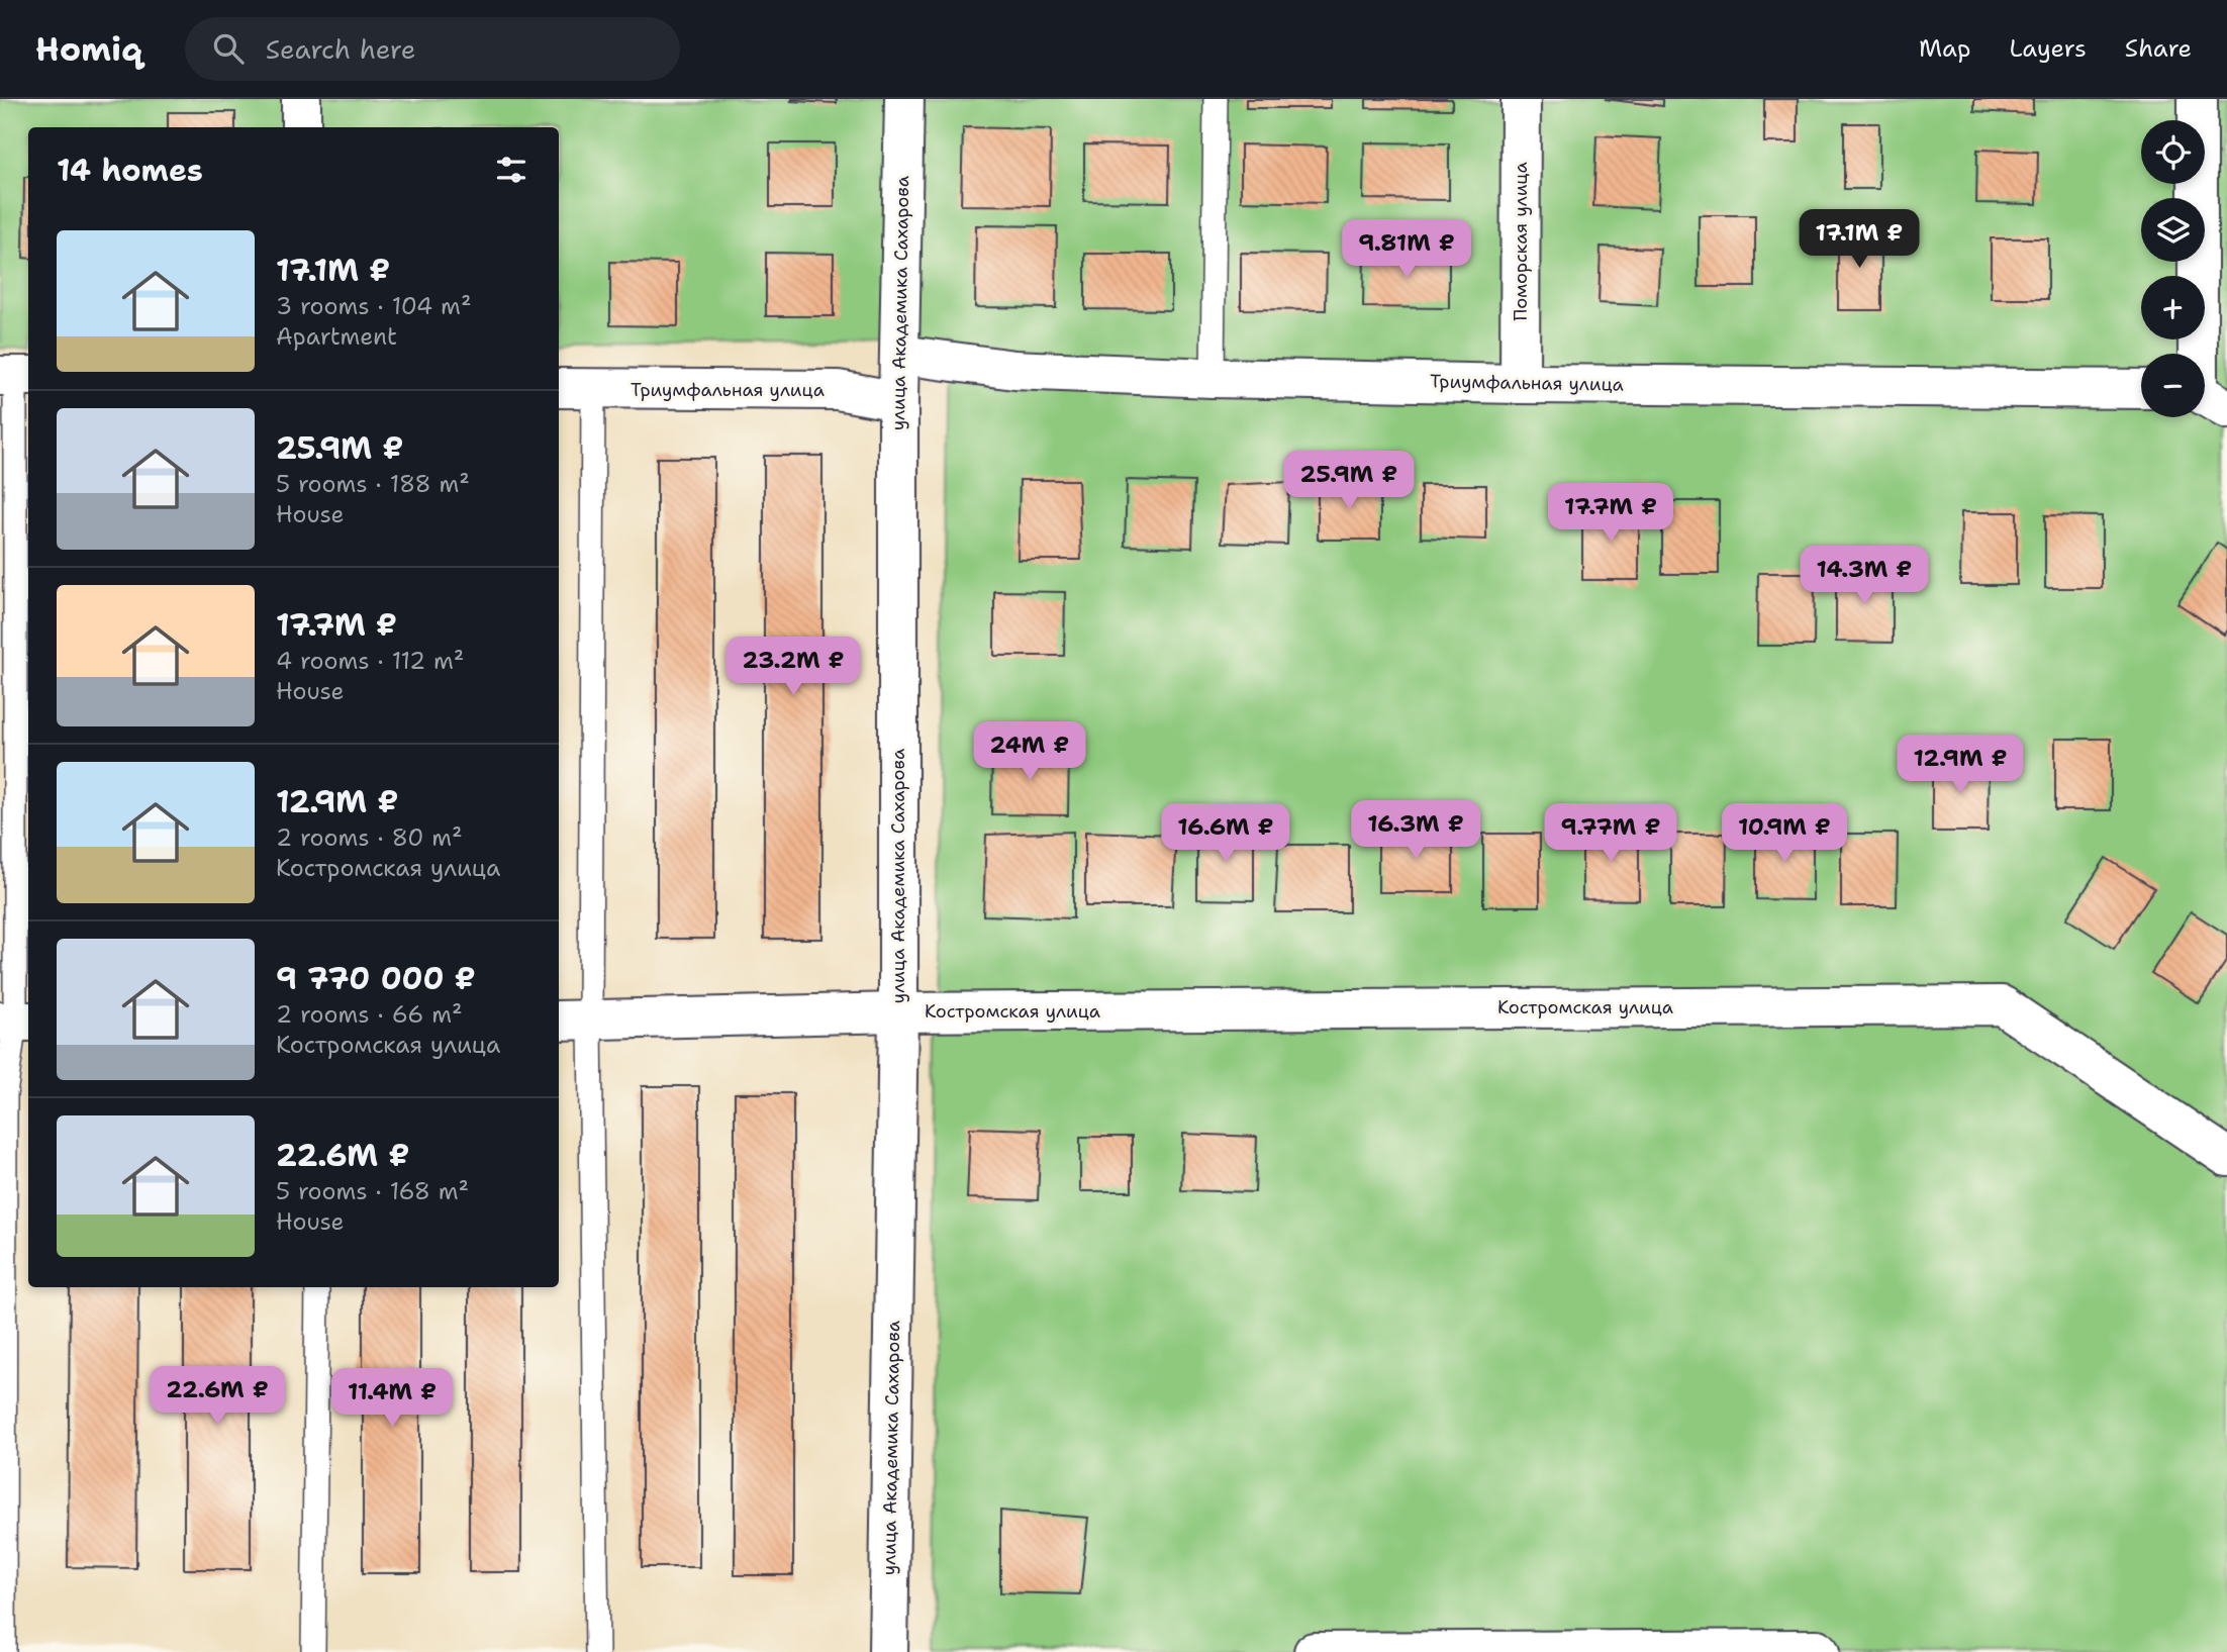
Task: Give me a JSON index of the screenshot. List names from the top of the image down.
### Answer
{
  "streets": {
    "street": [
      "Поморская улица",
      "улица Академика Сахарова",
      "Триумфальная улица",
      "Костромская улица"
    ]
  },
  "crossings": [
    ["Поморская улица", "Триумфальная улица"],
    ["улица Академика Сахарова", "Триумфальная улица"],
    ["улица Академика Сахарова", "Костромская улица"]
  ],
  "page": {
    "header": "Homiq",
    "search": "Search here",
    "nav": ["Map", "Layers", "Share"],
    "map_buttons": ["+", "−"],
    "heading": "14 homes",
    "price": [
      "17.1M ₽",
      "9.81M ₽",
      "25.9M ₽",
      "17.7M ₽",
      "14.3M ₽",
      "23.2M ₽",
      "24M ₽",
      "12.9M ₽",
      "16.3M ₽",
      "16.6M ₽",
      "9.77M ₽",
      "10.9M ₽",
      "22.6M ₽",
      "11.4M ₽"
    ],
    "list": [
      {
        "name": "17.1M ₽",
        "note": "3 rooms · 104 m² · Apartment"
      },
      {
        "name": "25.9M ₽",
        "note": "5 rooms · 188 m² · House"
      },
      {
        "name": "17.7M ₽",
        "note": "4 rooms · 112 m² · House"
      },
      {
        "name": "12.9M ₽",
        "note": "2 rooms · 80 m² · Костромская улица"
      },
      {
        "name": "9 770 000 ₽",
        "note": "2 rooms · 66 m² · Костромская улица"
      },
      {
        "name": "22.6M ₽",
        "note": "5 rooms · 168 m² · House"
      }
    ]
  }
}
